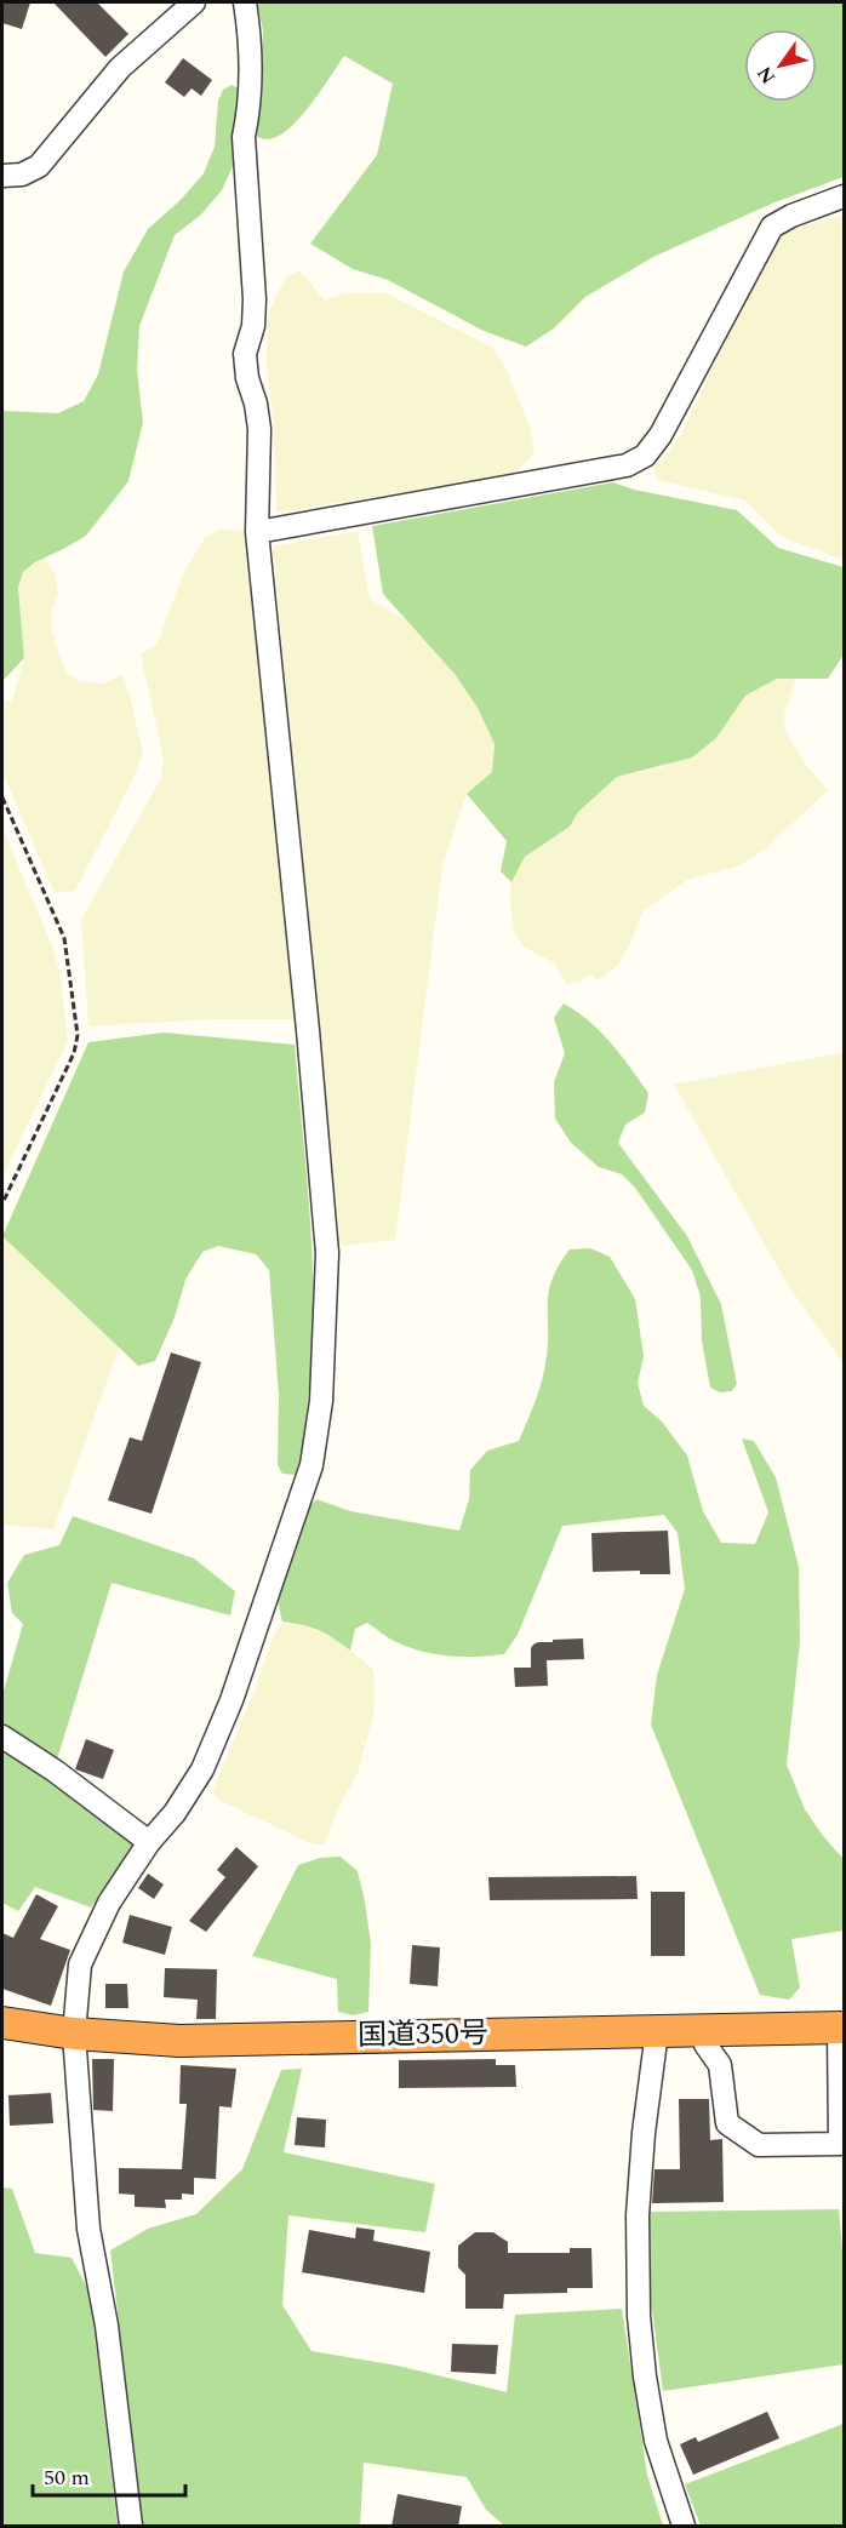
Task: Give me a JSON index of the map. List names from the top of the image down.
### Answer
{
  "streets": {
    "highway": ["国道350号"]
  },
  "scale_bar": "50 m",
  "north": "bottom left"
}
